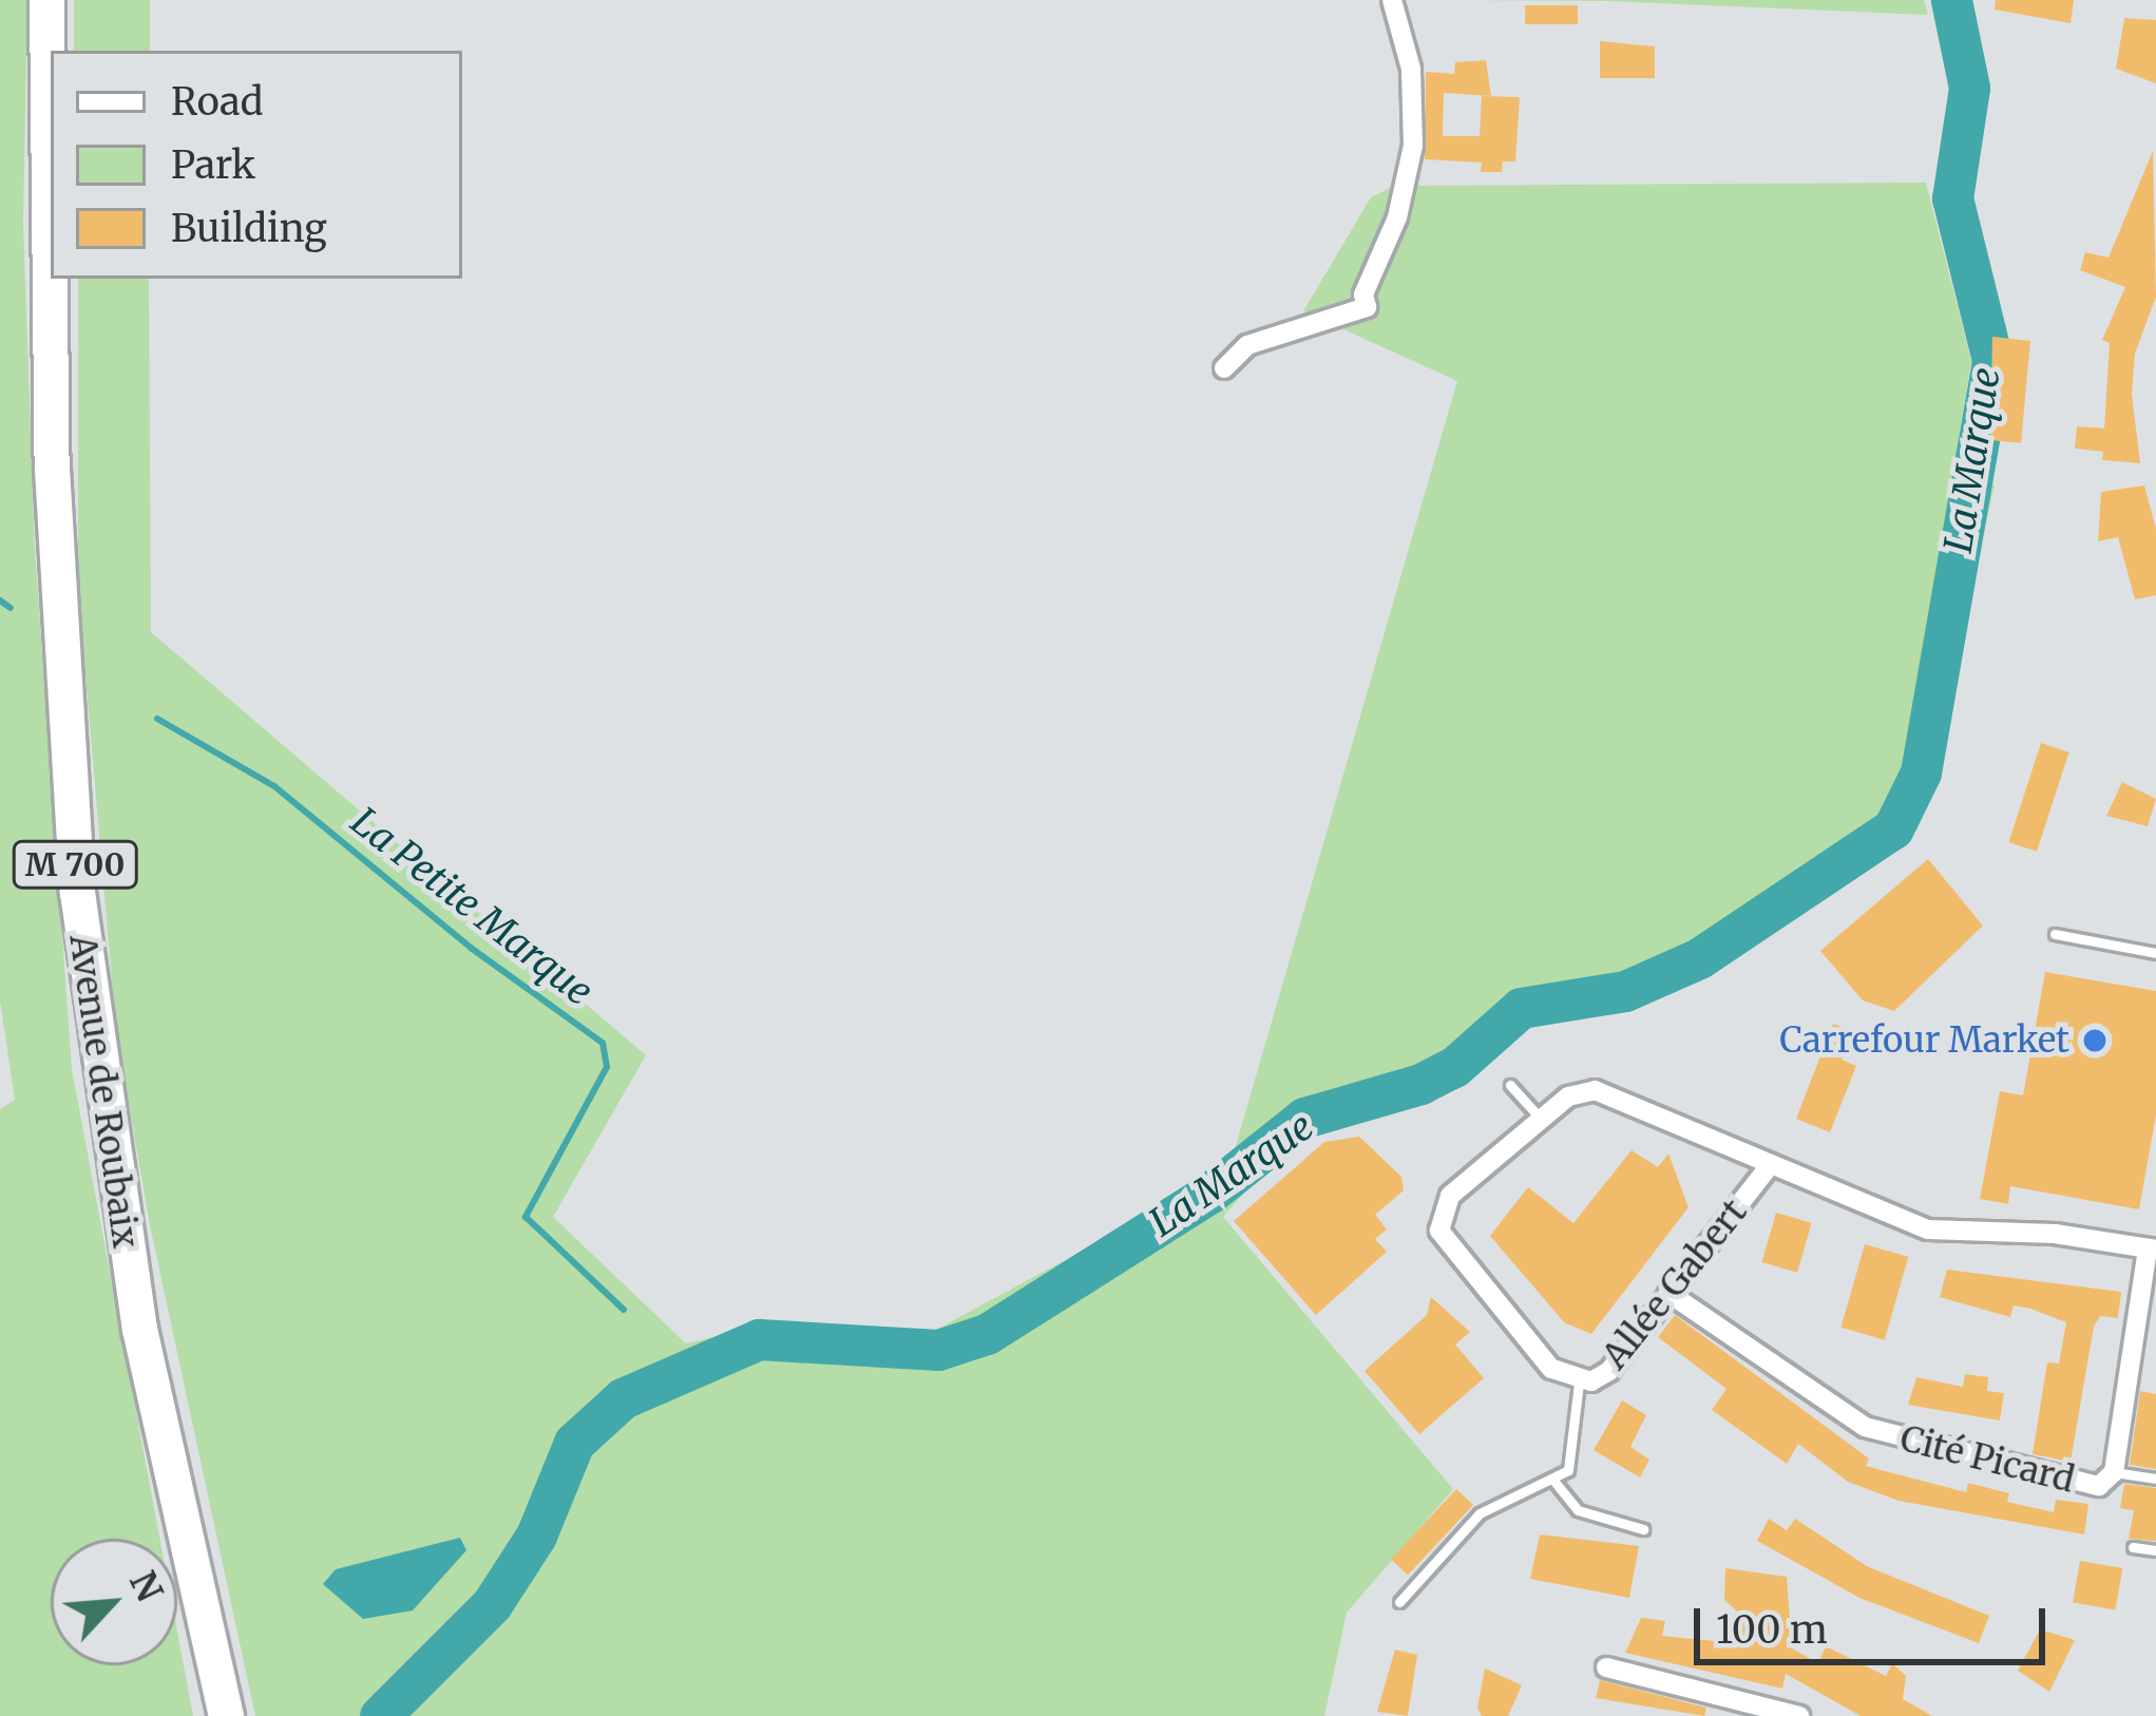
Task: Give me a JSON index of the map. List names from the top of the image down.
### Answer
{
  "streets": {
    "highway": ["M 700", "Avenue de Roubaix"],
    "street": ["Allée Gabert", "Cité Picard"]
  },
  "crossings": [
    ["Allée Gabert", "Cité Picard"]
  ],
  "water": ["La Marque", "La Petite Marque"],
  "places": ["Carrefour Market"],
  "legend": ["Road", "Park", "Building"],
  "scale_bar": "100 m",
  "north": "top right"
}
